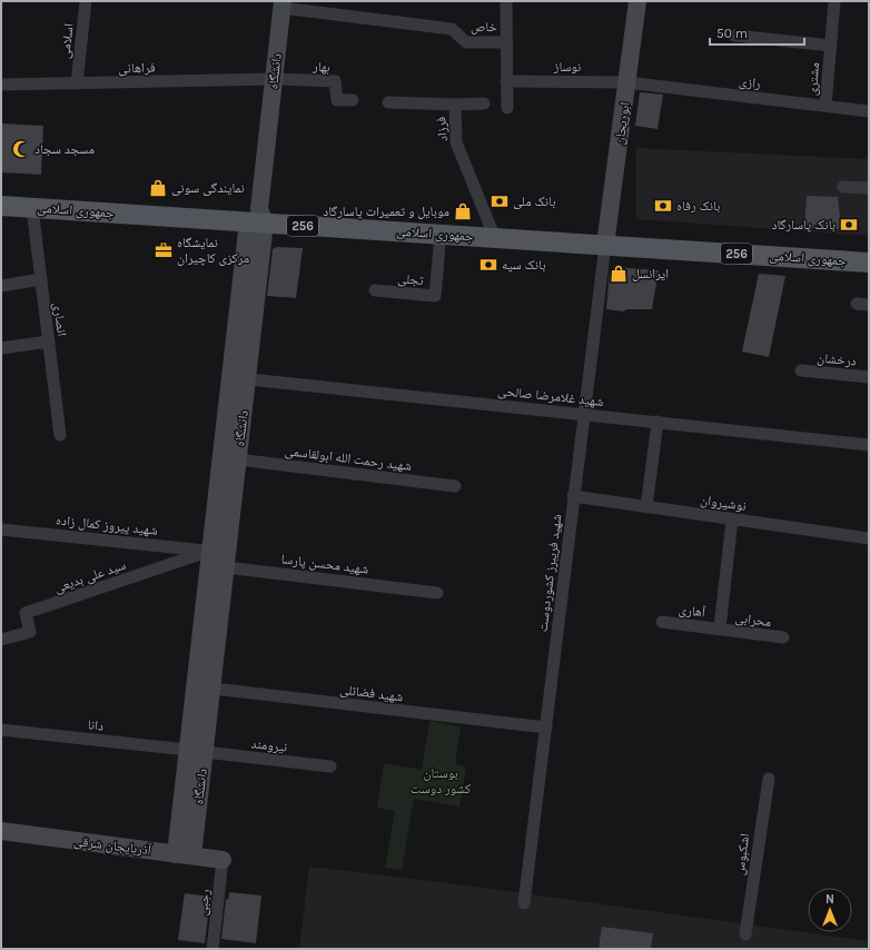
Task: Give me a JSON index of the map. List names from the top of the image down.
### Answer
{
  "streets": {
    "main road": [
      "دانشگاه",
      "ابوریحان",
      "جمهوری اسلامی",
      "256",
      "آذربایجان شرقی"
    ],
    "street": [
      "خاص",
      "اسلامی",
      "بهار",
      "نوساز",
      "فراهانی",
      "مشتری",
      "رازی",
      "فرزاد",
      "تجلی",
      "انصاری",
      "درخشان",
      "شهید غلامرضا صالحی",
      "شهید رحمت الله ابولقاسمی",
      "نوشیروان",
      "شهید پیروز کمال زاده",
      "شهید محسن پارسا",
      "شهید فریبرز کشوردوست",
      "سید علی بدیعی",
      "آهاری",
      "محرابی",
      "شهید فضائلی",
      "دانا",
      "نیرومند",
      "اشکبوس",
      "رجبی"
    ]
  },
  "crossings": [
    ["خاص", "دانشگاه"],
    ["اسلامی", "فراهانی"],
    ["بهار", "فراهانی"],
    ["بهار", "دانشگاه"],
    ["نوساز", "رازی"],
    ["نوساز", "ابوریحان"],
    ["فراهانی", "دانشگاه"],
    ["دانشگاه", "جمهوری اسلامی"],
    ["دانشگاه", "شهید غلامرضا صالحی"],
    ["دانشگاه", "شهید رحمت الله ابولقاسمی"],
    ["دانشگاه", "شهید پیروز کمال زاده"],
    ["دانشگاه", "شهید محسن پارسا"],
    ["دانشگاه", "سید علی بدیعی"],
    ["دانشگاه", "شهید فضائلی"],
    ["دانشگاه", "دانا"],
    ["دانشگاه", "نیرومند"],
    ["دانشگاه", "آذربایجان شرقی"],
    ["مشتری", "رازی"],
    ["رازی", "ابوریحان"],
    ["ابوریحان", "جمهوری اسلامی"],
    ["ابوریحان", "شهید فریبرز کشوردوست"],
    ["فرزاد", "جمهوری اسلامی"],
    ["جمهوری اسلامی", "تجلی"],
    ["جمهوری اسلامی", "انصاری"],
    ["جمهوری اسلامی", "شهید فریبرز کشوردوست"],
    ["شهید غلامرضا صالحی", "شهید فریبرز کشوردوست"],
    ["نوشیروان", "شهید فریبرز کشوردوست"],
    ["شهید پیروز کمال زاده", "شهید محسن پارسا"],
    ["شهید پیروز کمال زاده", "سید علی بدیعی"],
    ["شهید محسن پارسا", "سید علی بدیعی"],
    ["شهید فریبرز کشوردوست", "شهید فضائلی"],
    ["آهاری", "محرابی"],
    ["دانا", "نیرومند"],
    ["آذربایجان شرقی", "رجبی"]
  ],
  "parks": ["بوستان کشور دوست"],
  "places": {
    "mosque": ["مسجد سجاد"],
    "shop": ["نمایندگی سونی", "موبایل و تعمیرات پاسارگاد", "ایرانسل"],
    "bank": [
      "بانک ملی",
      "بانک رفاه",
      "بانک پاسارگاد",
      "بانک سپه"
    ],
    "office": ["نمایشگاه مرکزی کاچیران"]
  },
  "scale_bar": "50 m",
  "north": "top"
}
